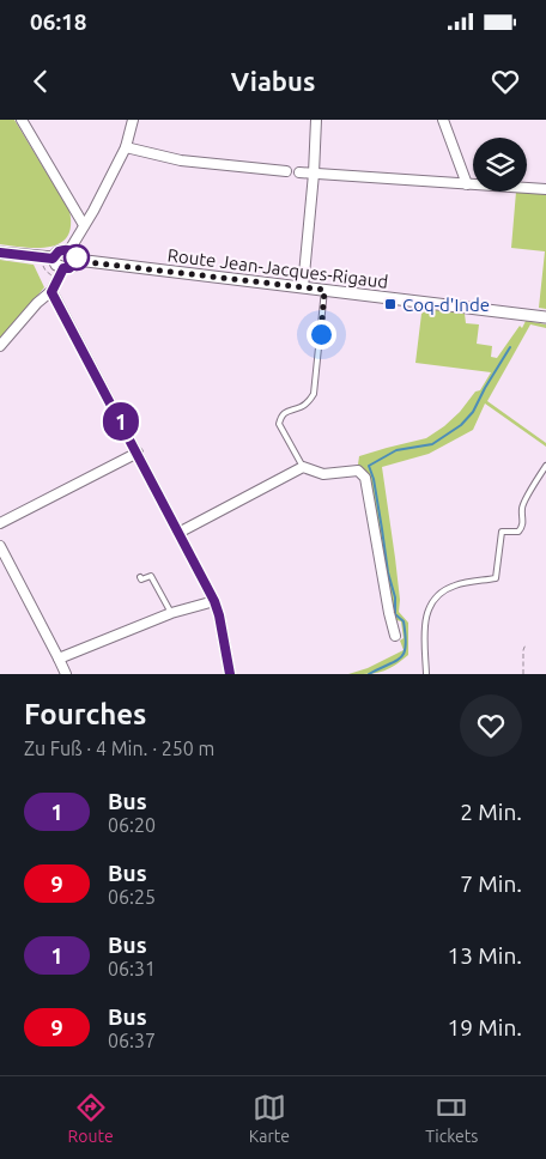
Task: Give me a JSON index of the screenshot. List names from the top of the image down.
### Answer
{
  "streets": {
    "street": ["Route Jean-Jacques-Rigaud"]
  },
  "places": {
    "transit": ["Coq-d'Inde"]
  },
  "lines": ["bus line 1"],
  "page": {
    "status": "06:18",
    "header": "Viabus",
    "on_map": "1",
    "heading": ["Fourches", "Zu Fuß · 4 Min. · 250 m"],
    "list": [
      {
        "mark": "1",
        "name": "Bus",
        "note": "06:20",
        "value": "2 Min."
      },
      {
        "mark": "9",
        "name": "Bus",
        "note": "06:25",
        "value": "7 Min."
      },
      {
        "mark": "1",
        "name": "Bus",
        "note": "06:31",
        "value": "13 Min."
      },
      {
        "mark": "9",
        "name": "Bus",
        "note": "06:37",
        "value": "19 Min."
      }
    ],
    "tabs": ["Route", "Karte", "Tickets"]
  }
}
